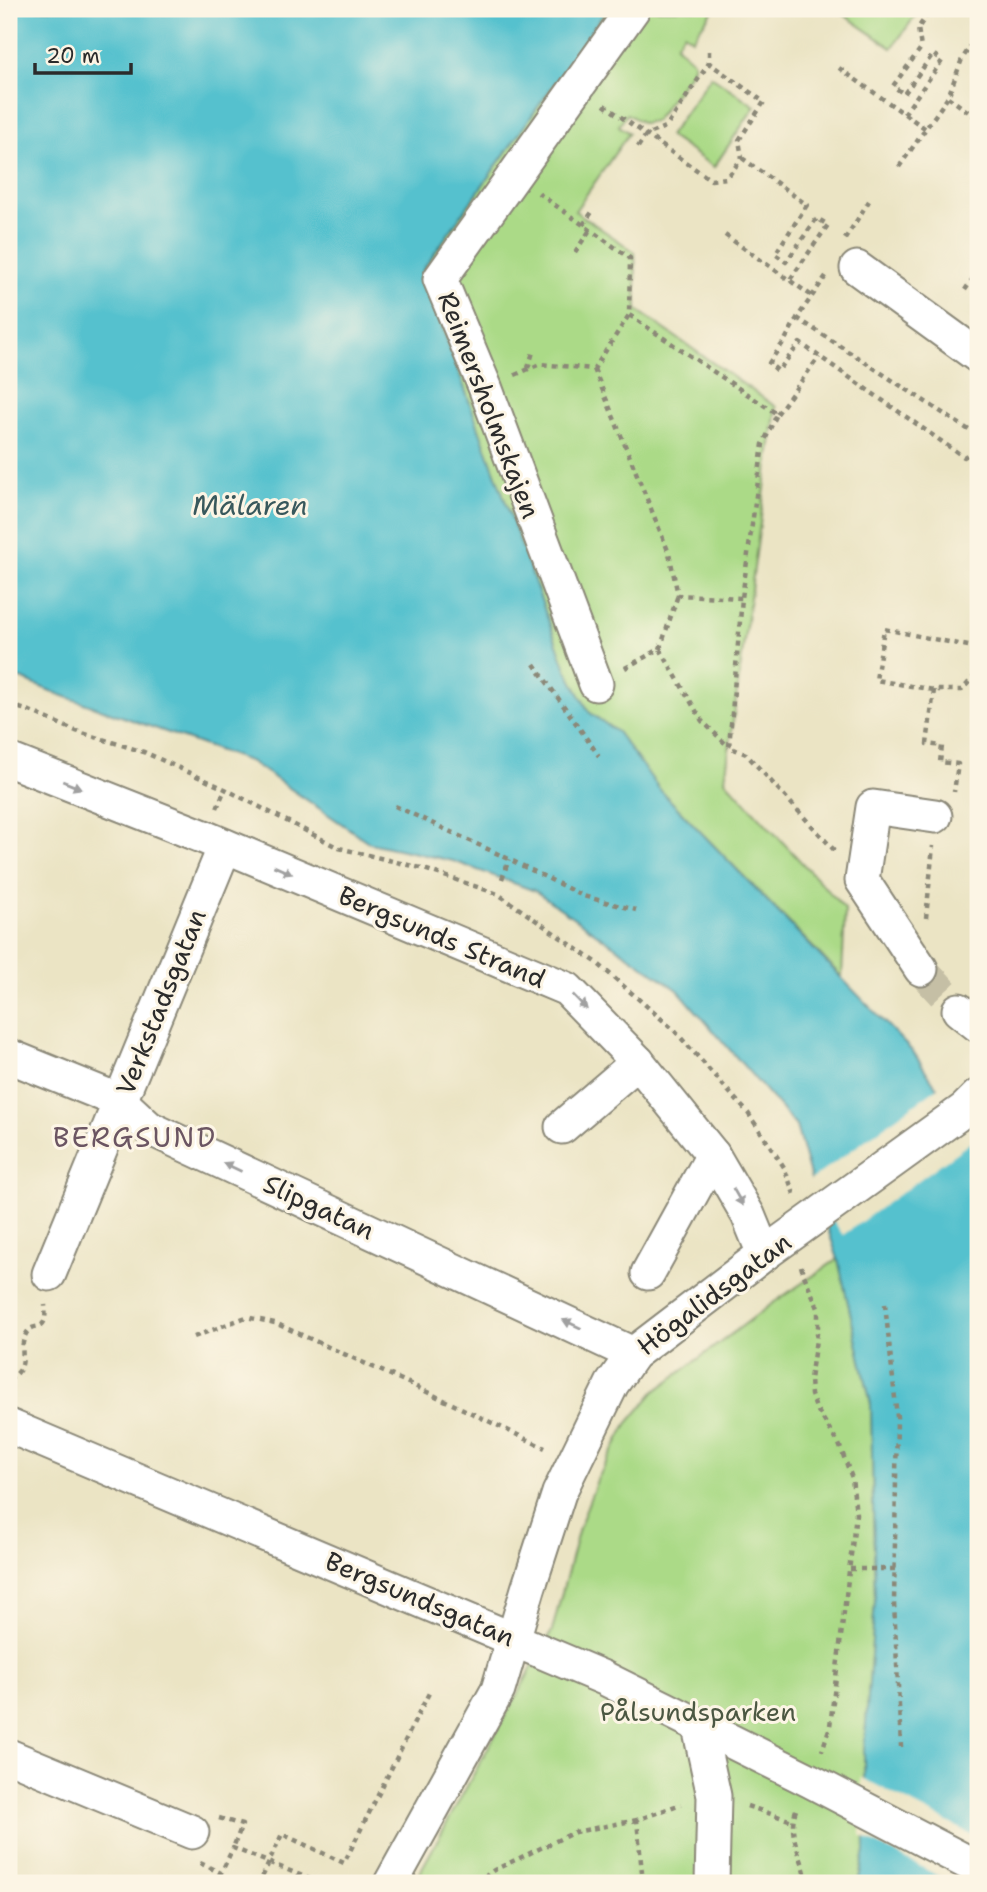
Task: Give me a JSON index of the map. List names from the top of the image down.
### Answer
{
  "streets": {
    "street": [
      "Reimersholmskajen",
      "Bergsunds Strand",
      "Verkstadsgatan",
      "Slipgatan",
      "Högalidsgatan",
      "Bergsundsgatan"
    ]
  },
  "crossings": [
    ["Bergsunds Strand", "Verkstadsgatan"],
    ["Bergsunds Strand", "Högalidsgatan"],
    ["Verkstadsgatan", "Slipgatan"],
    ["Slipgatan", "Högalidsgatan"],
    ["Högalidsgatan", "Bergsundsgatan"]
  ],
  "one_way": ["Bergsunds Strand", "Slipgatan"],
  "districts": ["BERGSUND"],
  "water": ["Mälaren"],
  "parks": ["Pålsundsparken"],
  "scale_bar": "20 m"
}
